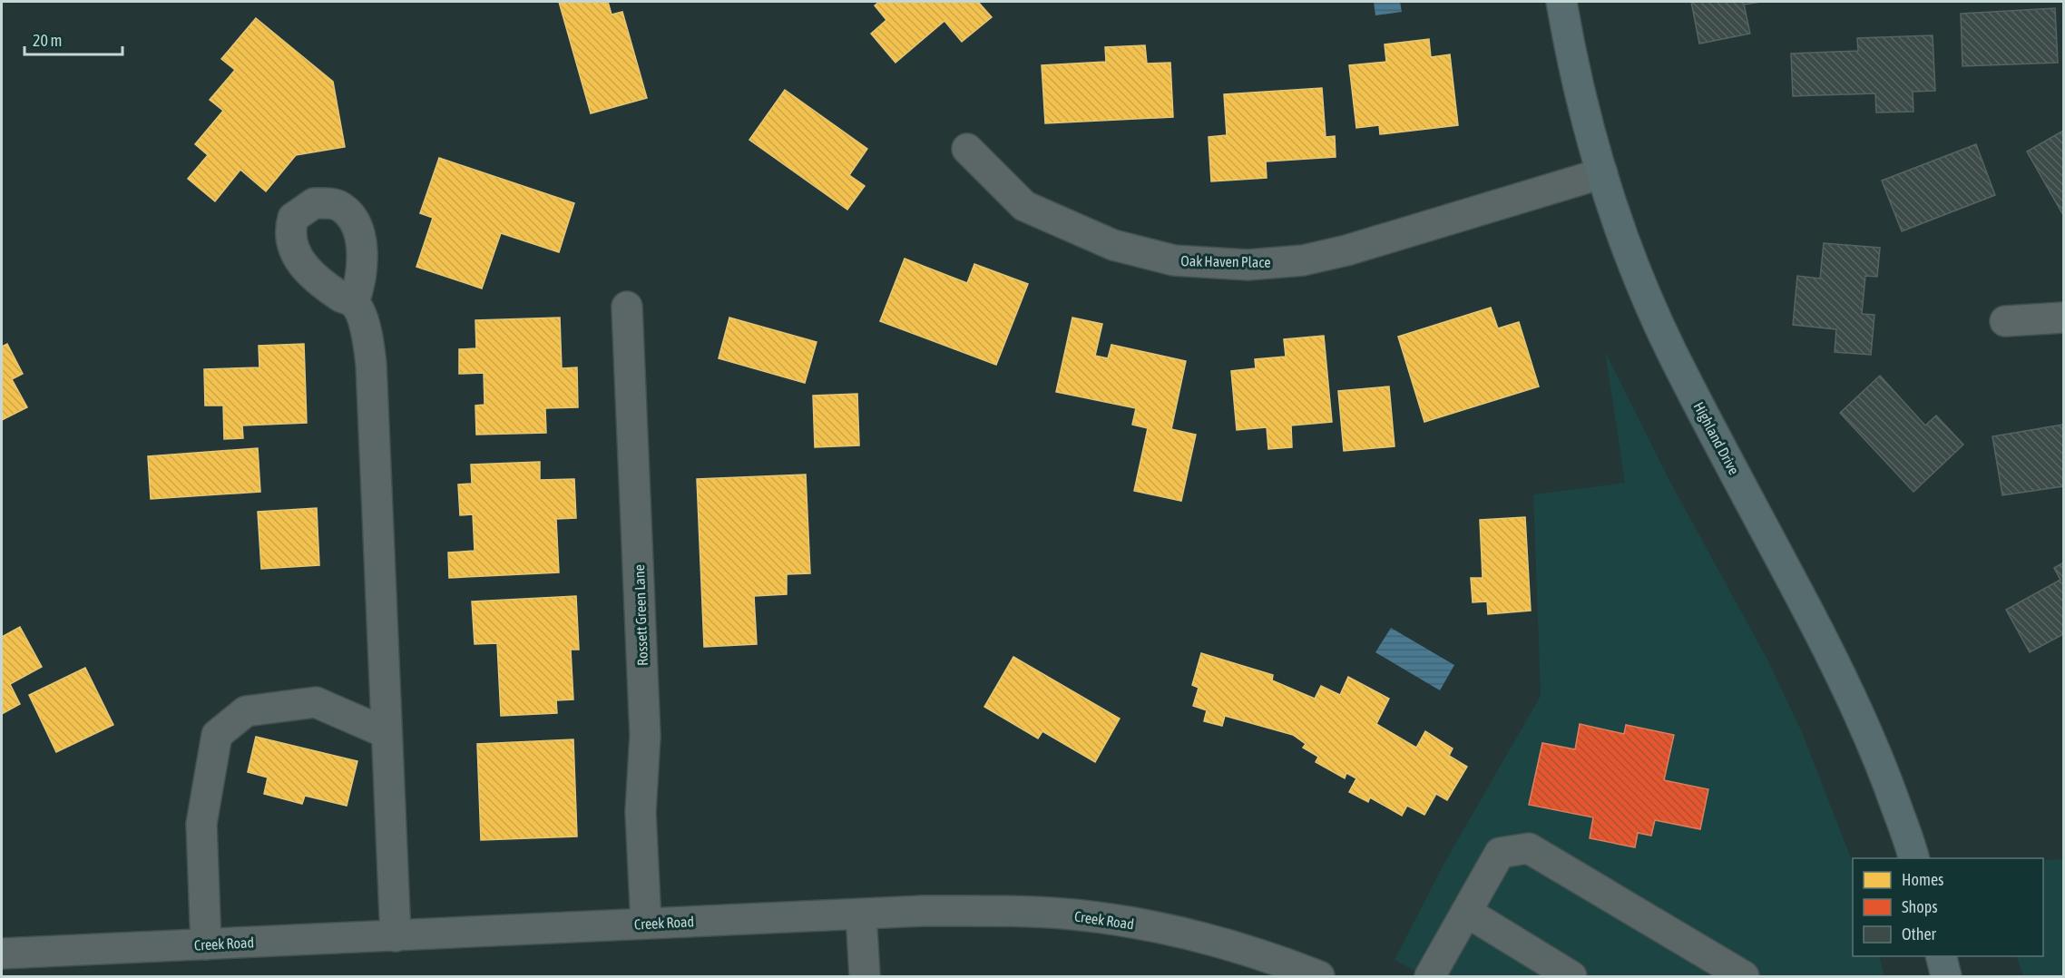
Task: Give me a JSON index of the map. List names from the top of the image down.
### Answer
{
  "streets": {
    "main road": ["Highland Drive"],
    "street": ["Oak Haven Place", "Rossett Green Lane", "Creek Road"]
  },
  "crossings": [
    ["Oak Haven Place", "Highland Drive"],
    ["Rossett Green Lane", "Creek Road"]
  ],
  "legend": ["Homes", "Shops", "Other"],
  "scale_bar": "20 m"
}
